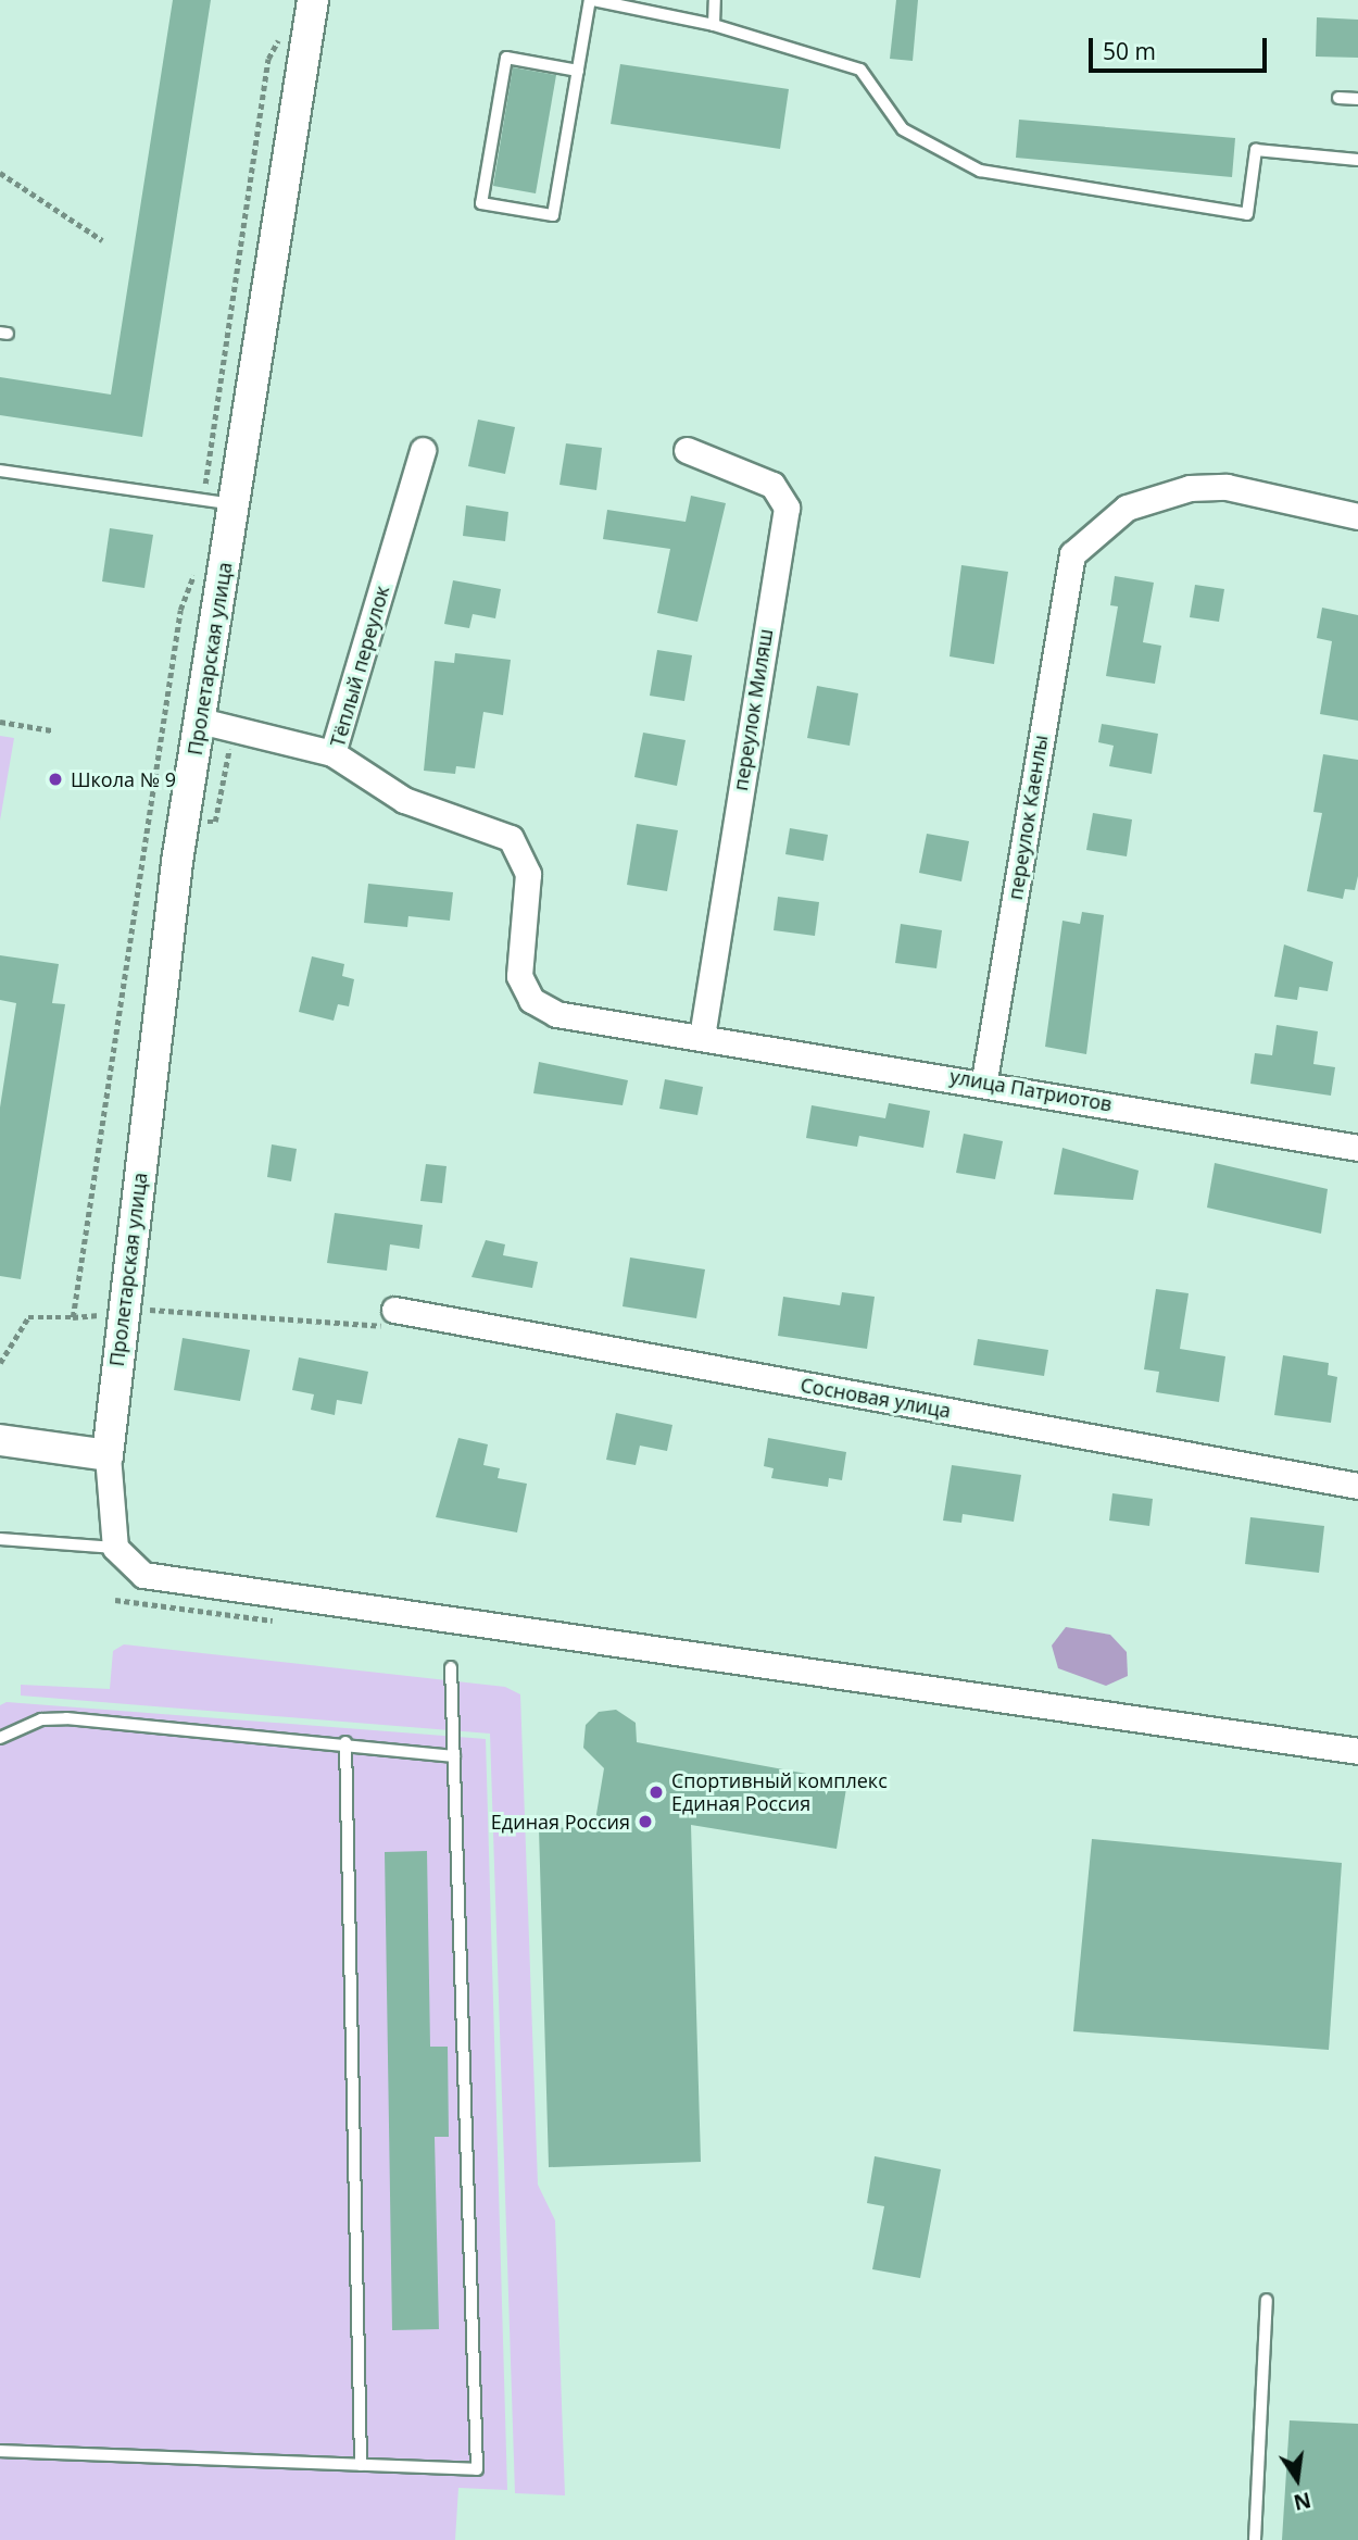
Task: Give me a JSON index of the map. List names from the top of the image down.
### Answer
{
  "streets": {
    "street": [
      "Пролетарская улица",
      "Тёплый переулок",
      "переулок Миляш",
      "переулок Каенлы",
      "улица Патриотов",
      "Сосновая улица"
    ]
  },
  "crossings": [
    ["Тёплый переулок", "переулок Миляш"],
    ["Тёплый переулок", "улица Патриотов"],
    ["переулок Миляш", "улица Патриотов"],
    ["переулок Каенлы", "улица Патриотов"]
  ],
  "places": ["Школа № 9", "Спортивный комплекс Единая Россия", "Единая Россия"],
  "scale_bar": "50 m",
  "north": "bottom"
}
